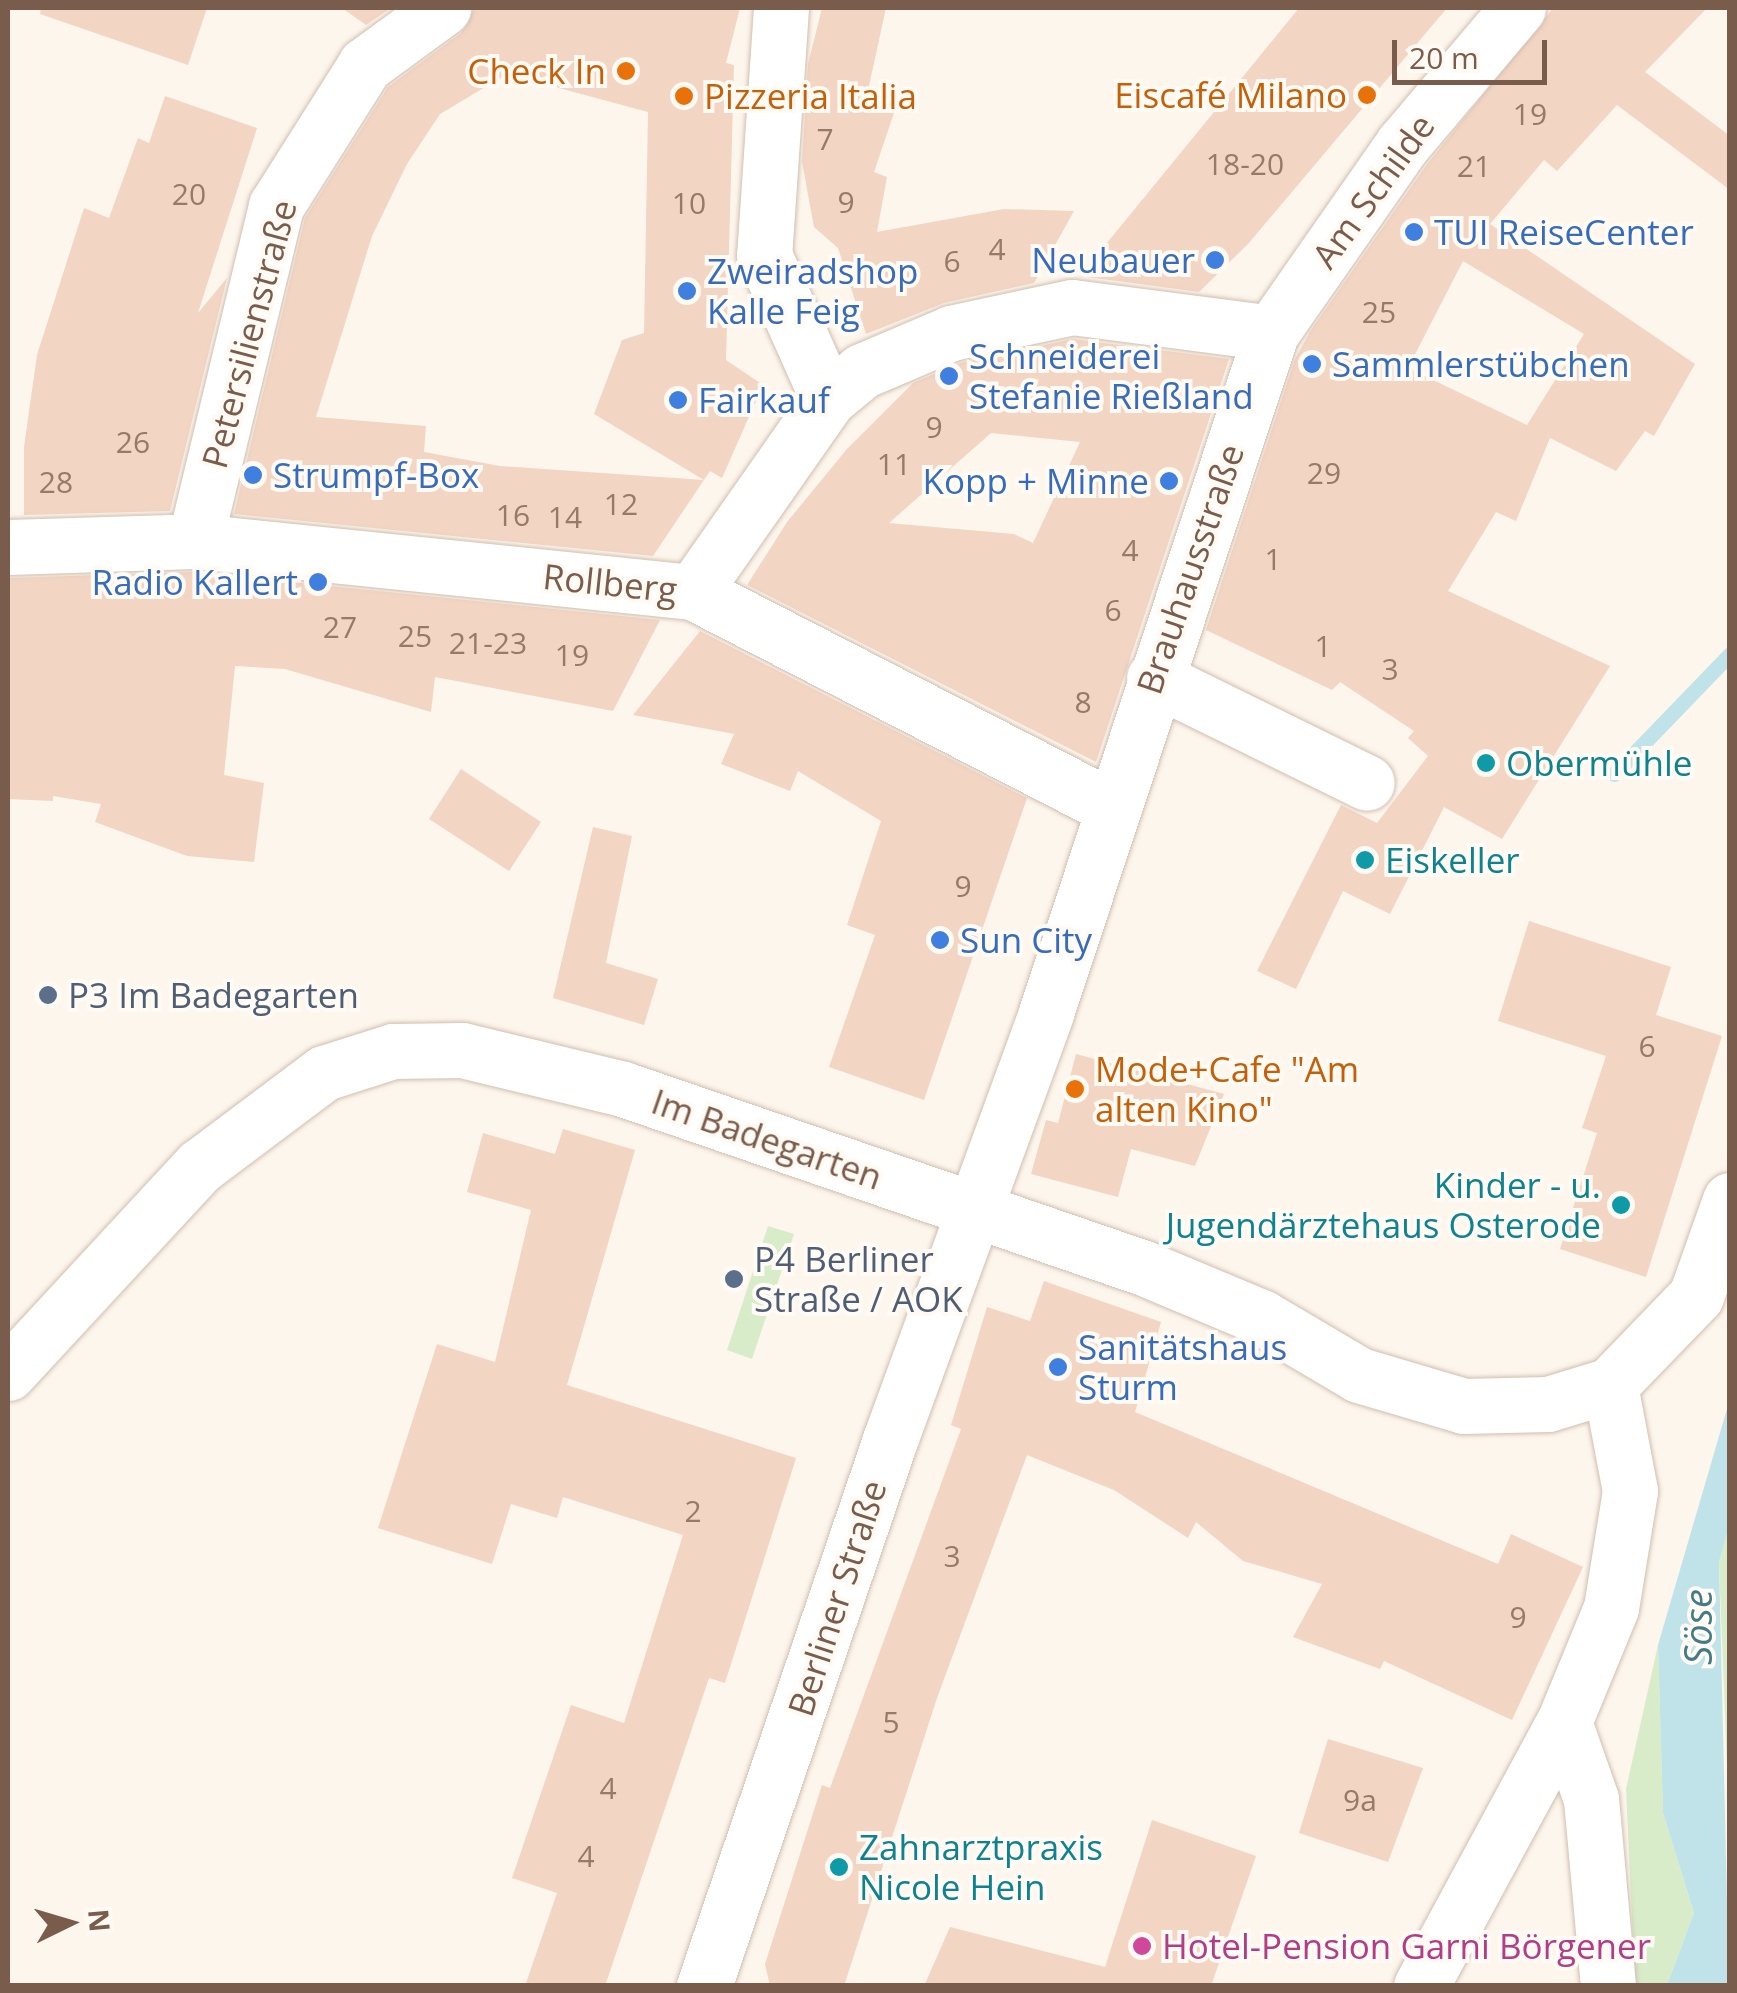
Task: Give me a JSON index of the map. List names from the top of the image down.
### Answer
{
  "streets": {
    "street": [
      "Am Schilde",
      "Petersilienstraße",
      "Brauhausstraße",
      "Rollberg",
      "Im Badegarten",
      "Berliner Straße"
    ]
  },
  "crossings": [
    ["Am Schilde", "Brauhausstraße"],
    ["Am Schilde", "Rollberg"],
    ["Petersilienstraße", "Rollberg"],
    ["Brauhausstraße", "Rollberg"],
    ["Brauhausstraße", "Im Badegarten"],
    ["Brauhausstraße", "Berliner Straße"],
    ["Im Badegarten", "Berliner Straße"]
  ],
  "water": ["Söse"],
  "places": [
    "Check In",
    "Eiscafé Milano",
    "Pizzeria Italia",
    "TUI ReiseCenter",
    "Neubauer",
    "Zweiradshop Kalle Feig",
    "Sammlerstübchen",
    "Schneiderei Stefanie Rießland",
    "Fairkauf",
    "Strumpf-Box",
    "Kopp + Minne",
    "Radio Kallert",
    "Obermühle",
    "Eiskeller",
    "Sun City",
    "P3 Im Badegarten",
    "Mode+Cafe \"Am alten Kino\"",
    "Kinder - u. Jugendärztehaus Osterode",
    "P4 Berliner Straße / AOK",
    "Sanitätshaus Sturm",
    "Zahnarztpraxis Nicole Hein",
    "Hotel-Pension Garni Börgener"
  ],
  "house_numbers": [
    "19",
    "7",
    "18-20",
    "21",
    "20",
    "9",
    "10",
    "4",
    "6",
    "25",
    "9",
    "26",
    "11",
    "29",
    "28",
    "12",
    "16",
    "14",
    "4",
    "1",
    "6",
    "27",
    "25",
    "21-23",
    "1",
    "19",
    "3",
    "8",
    "9",
    "6",
    "2",
    "3",
    "9",
    "5",
    "4",
    "9a",
    "4"
  ],
  "scale_bar": "20 m",
  "north": "right"
}
